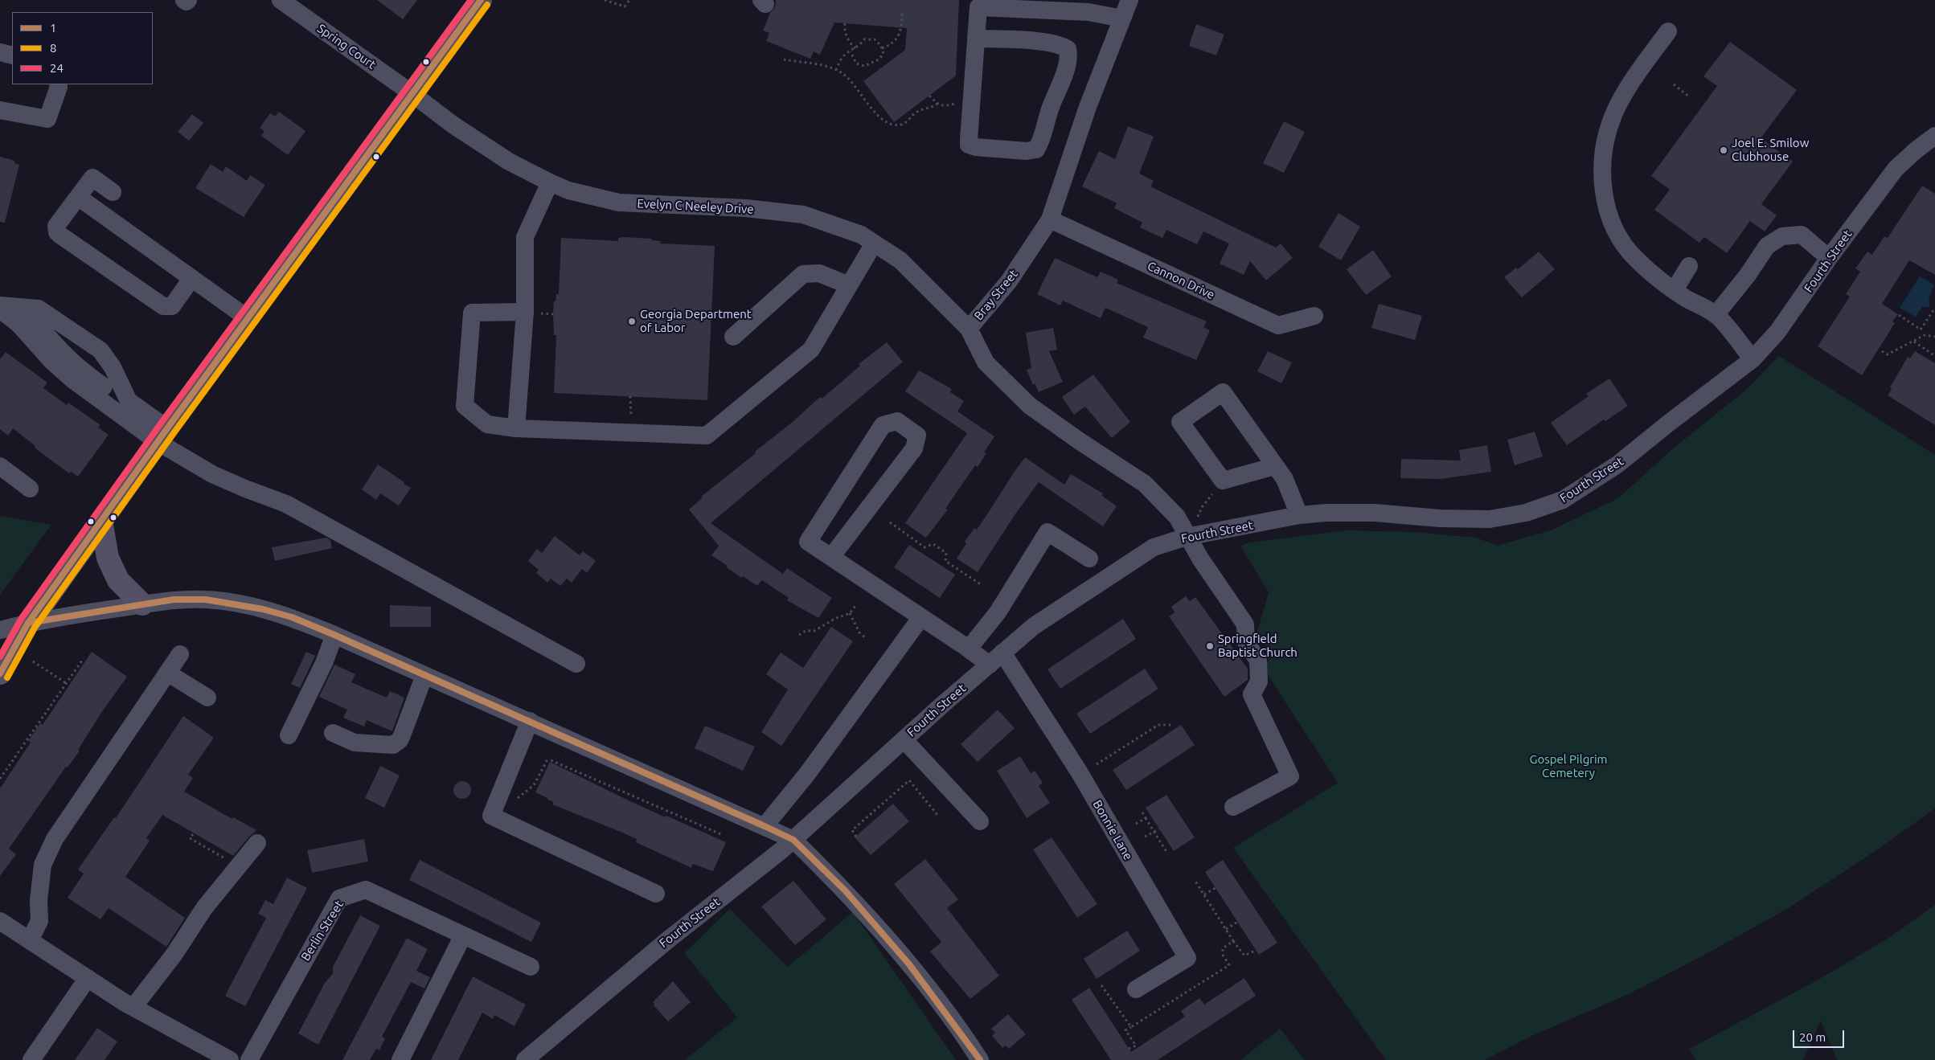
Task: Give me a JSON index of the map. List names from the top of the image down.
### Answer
{
  "streets": {
    "street": [
      "Spring Court",
      "Evelyn C Neeley Drive",
      "Fourth Street",
      "Cannon Drive",
      "Bray Street",
      "Bonnie Lane",
      "Berlin Street"
    ]
  },
  "crossings": [
    ["Spring Court", "Evelyn C Neeley Drive"],
    ["Evelyn C Neeley Drive", "Bray Street"],
    ["Fourth Street", "Bray Street"],
    ["Fourth Street", "Bonnie Lane"],
    ["Cannon Drive", "Bray Street"]
  ],
  "parks": ["Gospel Pilgrim Cemetery"],
  "places": ["Joel E. Smilow Clubhouse", "Georgia Department of Labor", "Springfield Baptist Church"],
  "lines": ["transit line 1", "transit line 24", "transit line 8"],
  "legend": ["1", "8", "24"],
  "scale_bar": "20 m"
}
